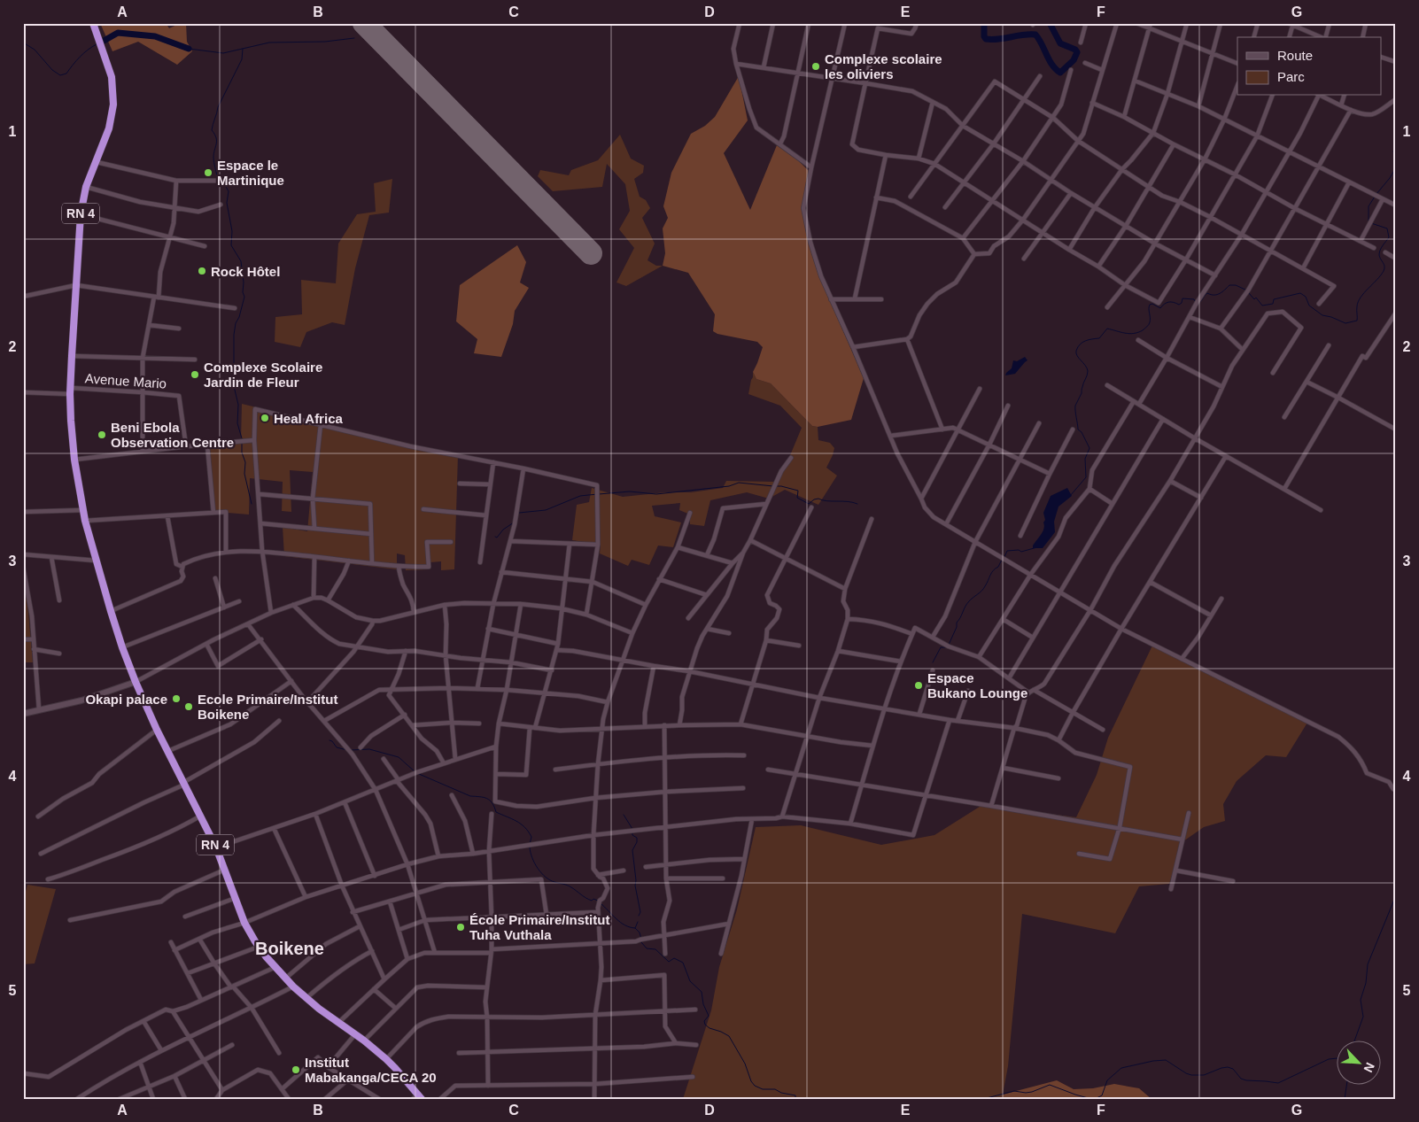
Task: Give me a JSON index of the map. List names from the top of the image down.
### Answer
{
  "streets": {
    "highway": ["RN 4"],
    "street": ["Avenue Mario"]
  },
  "crossings": [
    ["RN 4", "Avenue Mario"]
  ],
  "districts": ["Boikene"],
  "places": [
    "Complexe scolaire les oliviers",
    "Espace le Martinique",
    "Rock Hôtel",
    "Complexe Scolaire Jardin de Fleur",
    "Heal Africa",
    "Beni Ebola Observation Centre",
    "Espace Bukano Lounge",
    "Okapi palace",
    "Ecole Primaire/Institut Boikene",
    "École Primaire/Institut Tuha Vuthala",
    "Institut Mabakanga/CECA 20"
  ],
  "legend": ["Route", "Parc"],
  "north": "bottom right",
  "grid": {
    "columns": [
      "A",
      "B",
      "C",
      "D",
      "E",
      "F",
      "G"
    ],
    "rows": [
      "1",
      "2",
      "3",
      "4",
      "5"
    ]
  }
}
